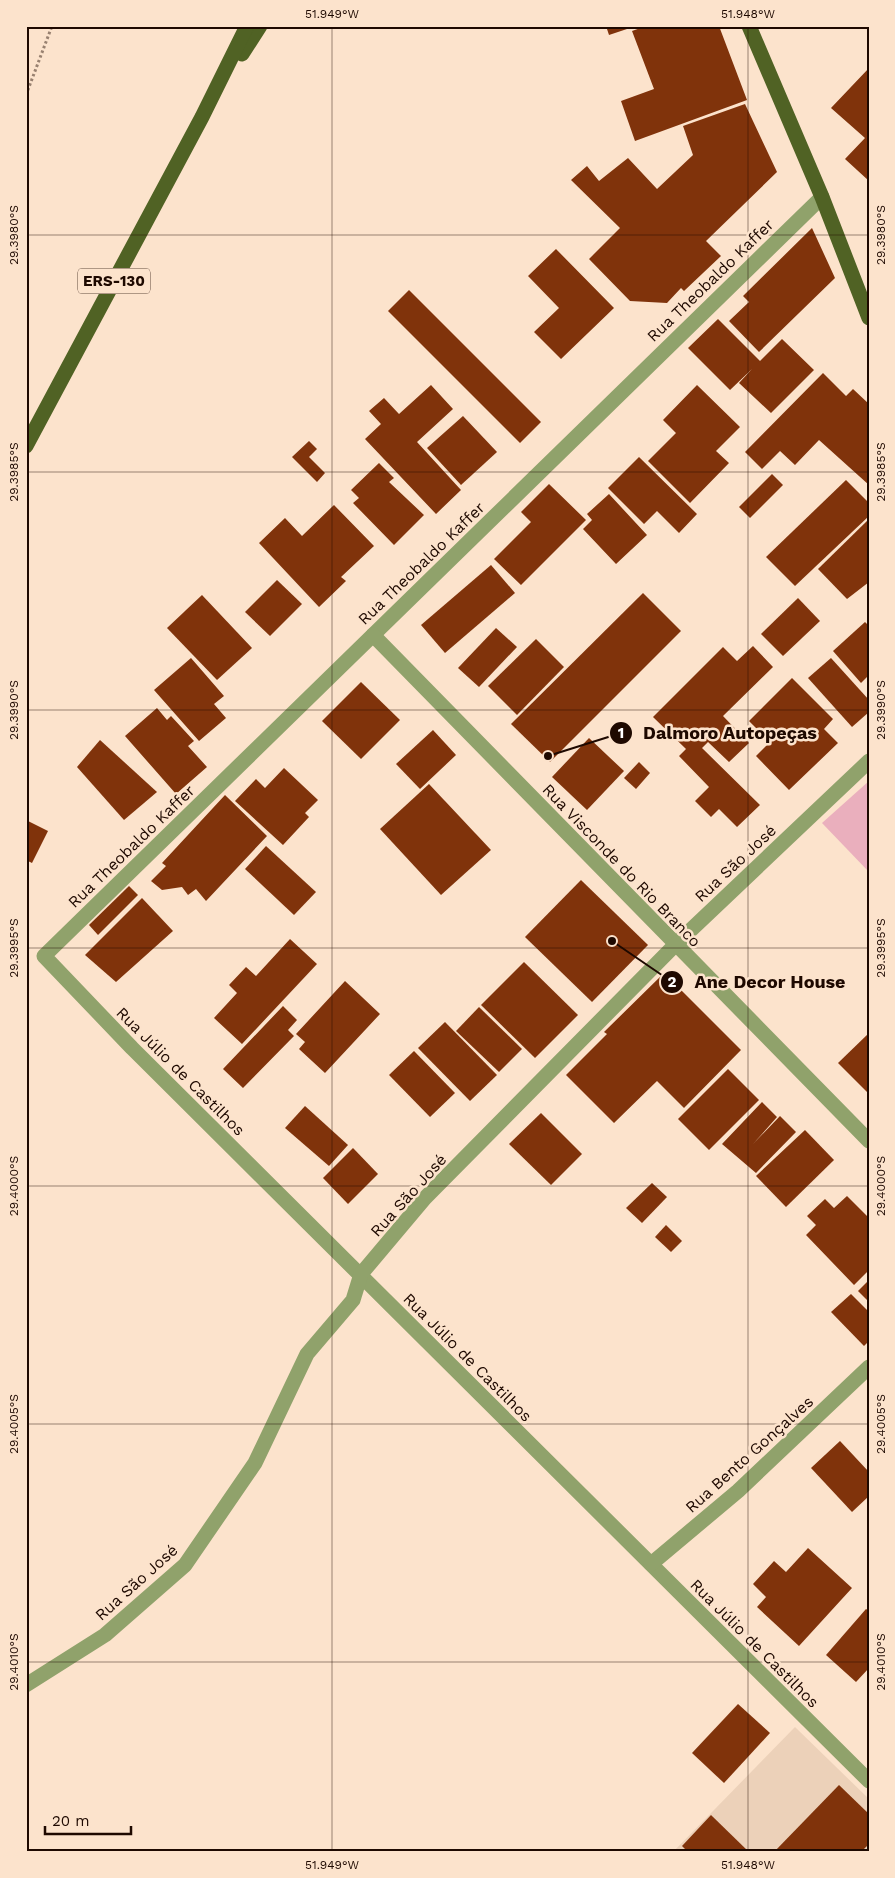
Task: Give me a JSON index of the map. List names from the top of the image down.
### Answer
{
  "streets": {
    "main road": ["ERS-130"],
    "street": [
      "Rua Theobaldo Kaffer",
      "Rua São José",
      "Rua Visconde do Rio Branco",
      "Rua Júlio de Castilhos",
      "Rua Bento Gonçalves"
    ]
  },
  "crossings": [
    ["Rua Theobaldo Kaffer", "Rua Visconde do Rio Branco"],
    ["Rua Theobaldo Kaffer", "Rua Júlio de Castilhos"],
    ["Rua São José", "Rua Visconde do Rio Branco"],
    ["Rua São José", "Rua Júlio de Castilhos"],
    ["Rua Júlio de Castilhos", "Rua Bento Gonçalves"]
  ],
  "places": ["Dalmoro Autopeças", "Ane Decor House"],
  "scale_bar": "20 m",
  "coordinates": [
    "51.949°W",
    "51.948°W",
    "29.3980°S",
    "29.3985°S",
    "29.3990°S",
    "29.3995°S",
    "29.4000°S",
    "29.4005°S",
    "29.4010°S"
  ]
}
